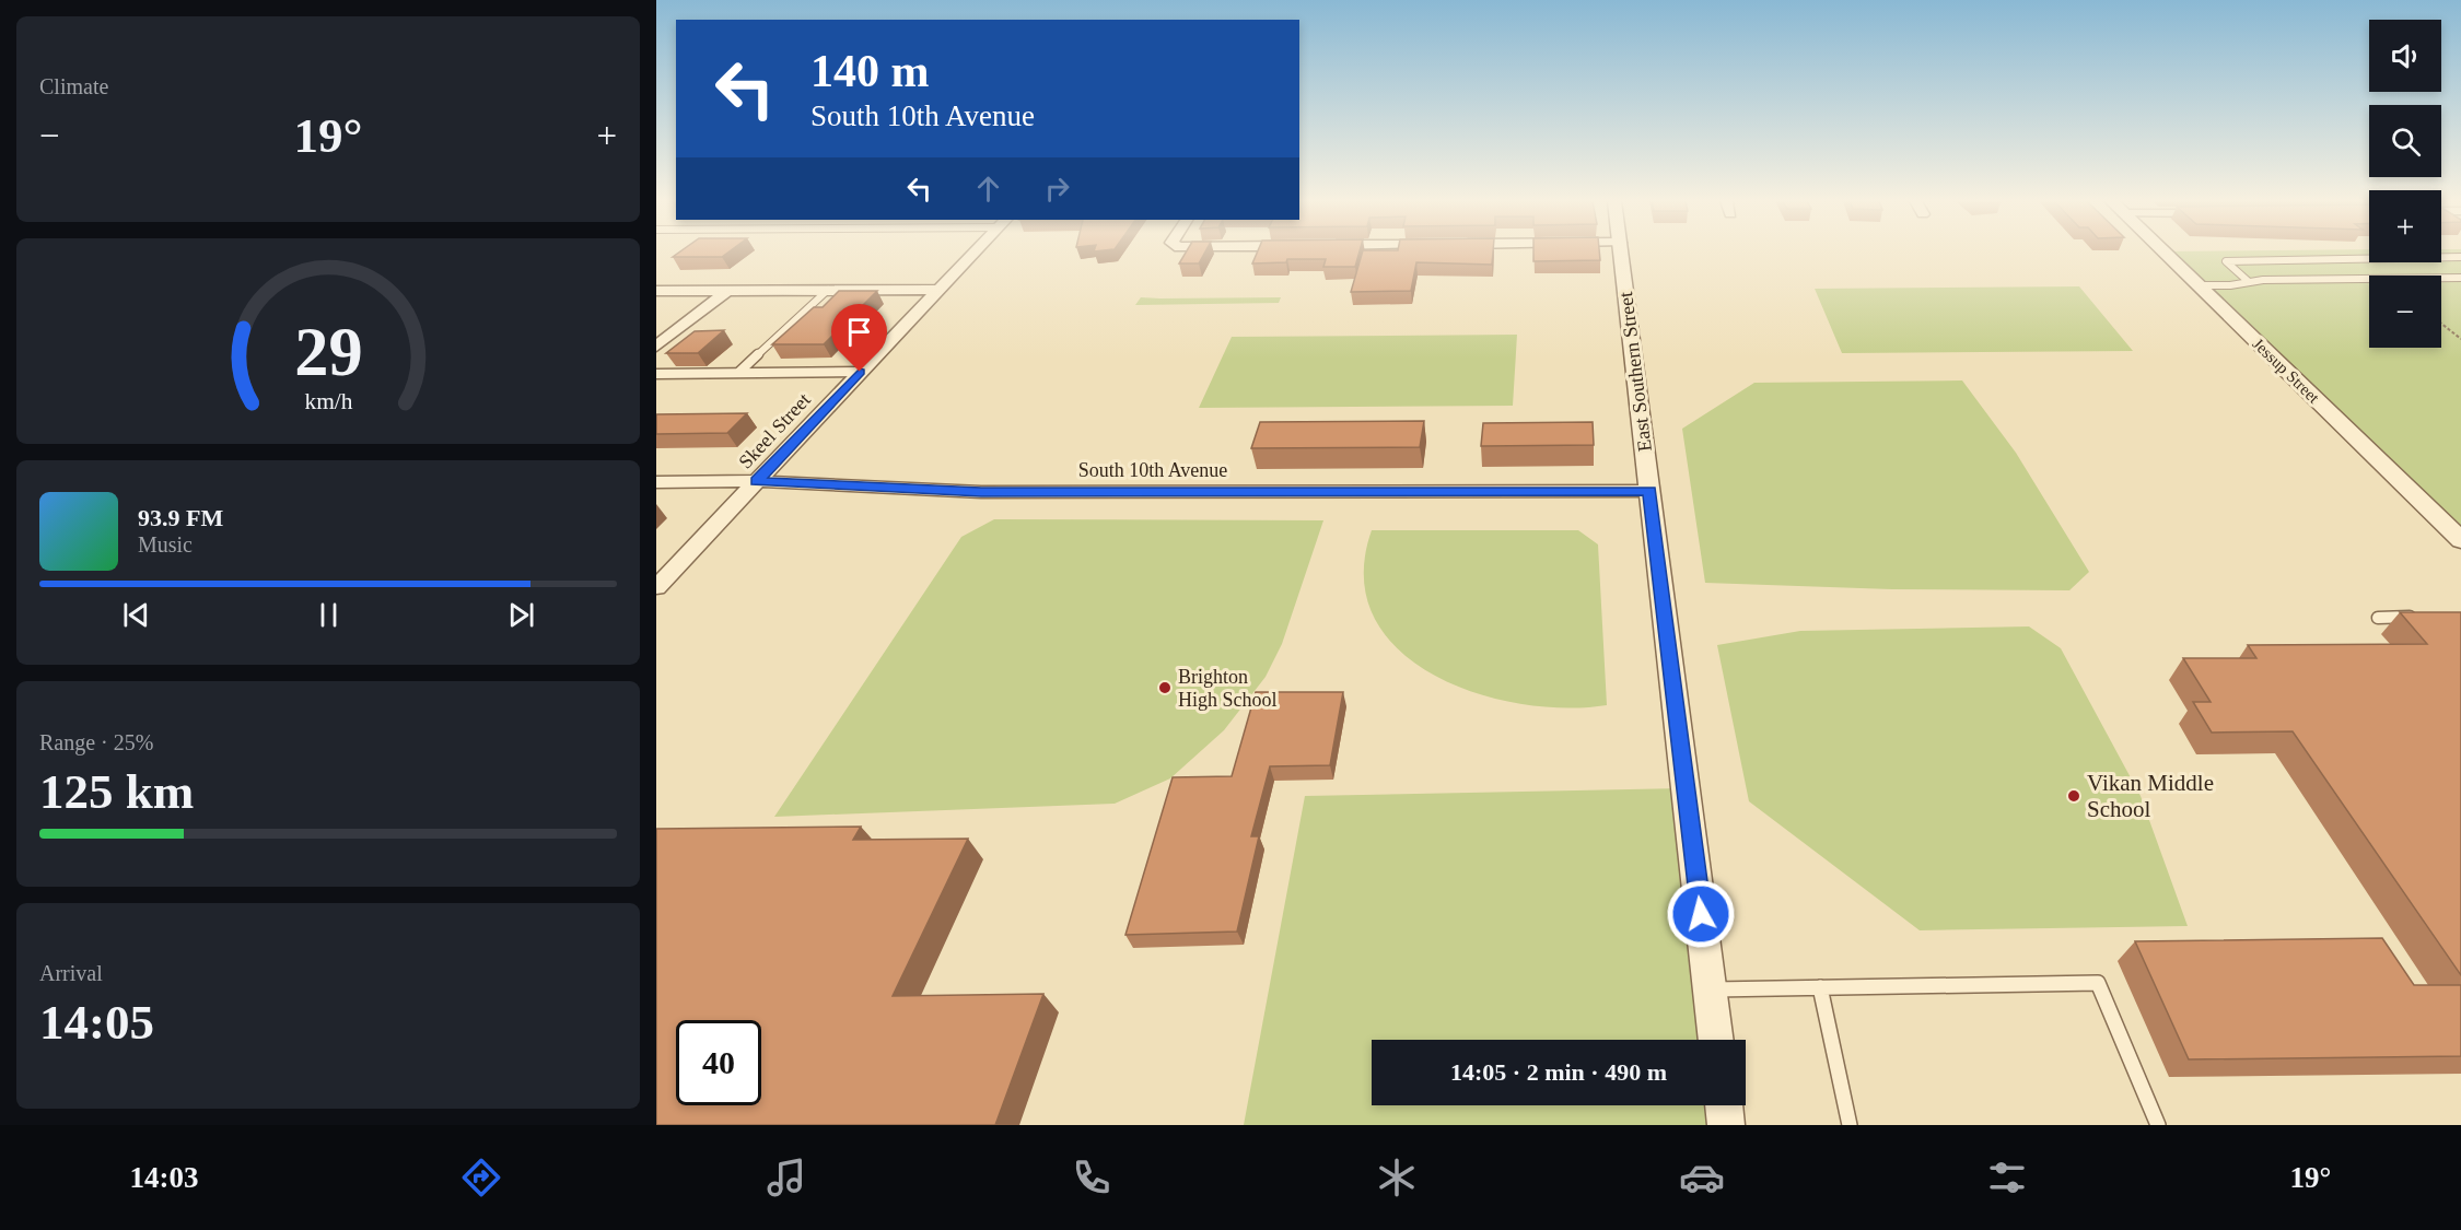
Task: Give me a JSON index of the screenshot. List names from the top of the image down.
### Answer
{
  "streets": {
    "street": [
      "Jessup Street",
      "East Southern Street",
      "Skeel Street",
      "South 10th Avenue"
    ]
  },
  "crossings": [
    ["East Southern Street", "South 10th Avenue"],
    ["Skeel Street", "South 10th Avenue"]
  ],
  "places": ["Brighton High School", "Vikan Middle School"],
  "page": {
    "tile": [
      "Climate",
      ["Range · 25%", "125 km"],
      ["Arrival", "14:05"]
    ],
    "map_buttons": ["+", "−"],
    "turn": ["140 m", "South 10th Avenue"],
    "heat": ["−", "19°", "+"],
    "song": ["93.9 FM", "Music"],
    "limit": "40",
    "trip": "14:05 · 2 min · 490 m",
    "tabs": ["14:03", "19°"],
    "gauge": ["29", "km/h"]
  }
}
